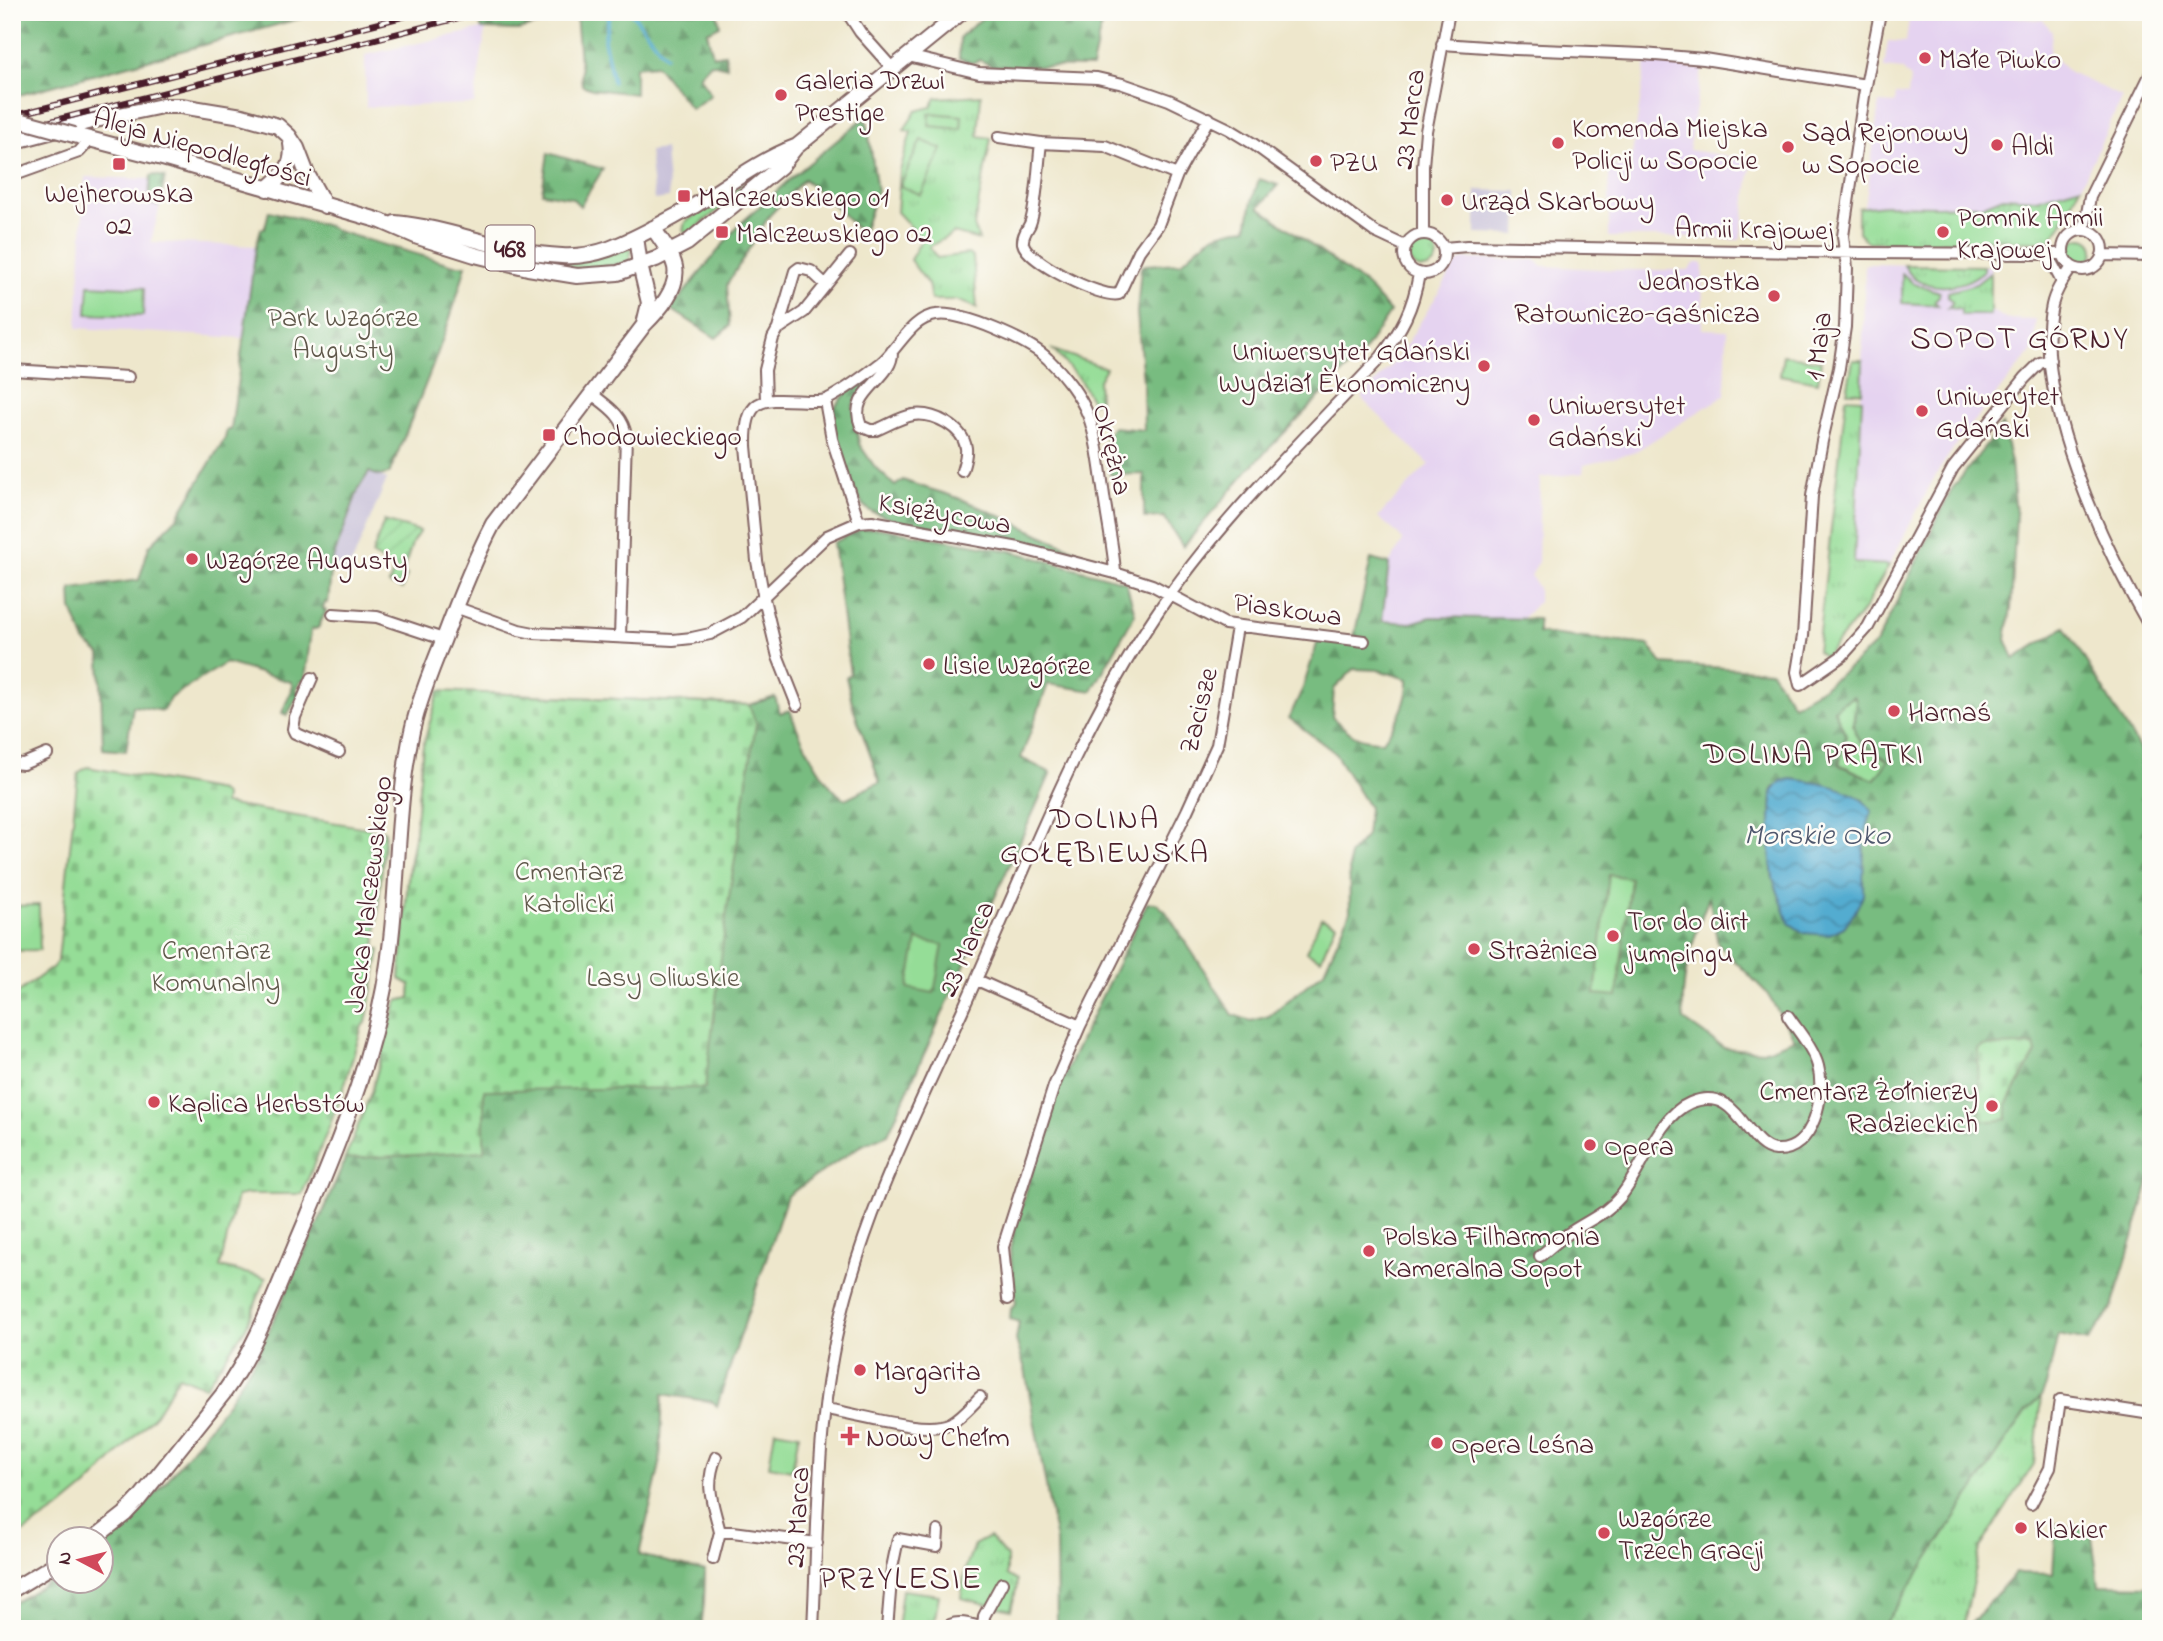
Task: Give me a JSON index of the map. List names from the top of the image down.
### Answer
{
  "streets": {
    "main road": ["Aleja Niepodległości", "468", "Jacka Malczewskiego"],
    "street": [
      "23 Marca",
      "Armii Krajowej",
      "1 Maja",
      "Okrężna",
      "Księżycowa",
      "Piaskowa",
      "Zacisze"
    ]
  },
  "crossings": [
    ["23 Marca", "Armii Krajowej"],
    ["23 Marca", "Księżycowa"],
    ["23 Marca", "Piaskowa"],
    ["Aleja Niepodległości", "Jacka Malczewskiego"],
    ["Armii Krajowej", "1 Maja"],
    ["Okrężna", "Księżycowa"],
    ["Księżycowa", "Piaskowa"],
    ["Księżycowa", "Jacka Malczewskiego"],
    ["Piaskowa", "Zacisze"]
  ],
  "districts": [
    "SOPOT GÓRNY",
    "DOLINA PRĄTKI",
    "DOLINA GOŁĘBIEWSKA",
    "PRZYLESIE"
  ],
  "water": ["Morskie Oko"],
  "parks": [
    "Park Wzgórze Augusty",
    "Cmentarz Katolicki",
    "Cmentarz Komunalny",
    "Lasy Oliwskie"
  ],
  "places": {
    "other": [
      "Małe Piwko",
      "Galeria Drzwi Prestige",
      "Komenda Miejska Policji w Sopocie",
      "Aldi",
      "Sąd Rejonowy w Sopocie",
      "PZU",
      "Urząd Skarbowy",
      "Pomnik Armii Krajowej",
      "Jednostka Ratowniczo-Gaśnicza",
      "Uniwersytet Gdański Wydział Ekonomiczny",
      "Uniwerytet Gdański",
      "Uniwersytet Gdański",
      "Wzgórze Augusty",
      "Lisie Wzgórze",
      "Harnaś",
      "Tor do dirt jumpingu",
      "Strażnica",
      "Kaplica Herbstów",
      "Cmentarz Żołnierzy Radzieckich",
      "Opera",
      "Polska Filharmonia Kameralna Sopot",
      "Margarita",
      "Opera Leśna",
      "Klakier",
      "Wzgórze Trzech Gracji"
    ],
    "transit": [
      "Wejherowska 02",
      "Malczewskiego 01",
      "Malczewskiego 02",
      "Chodowieckiego"
    ],
    "health": ["Nowy Chełm"]
  },
  "north": "left"
}
